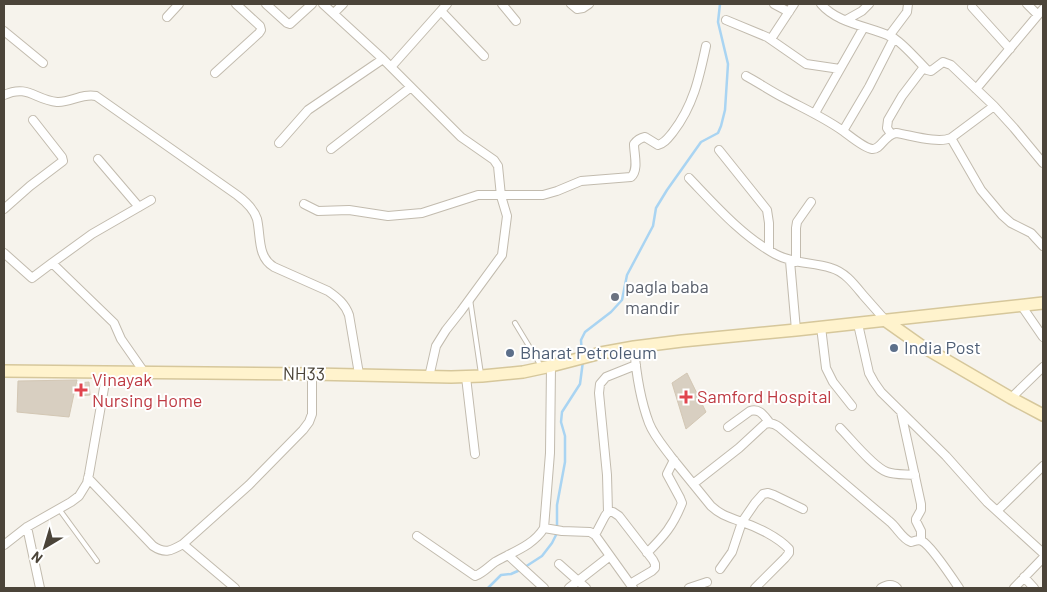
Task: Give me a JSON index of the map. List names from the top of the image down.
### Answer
{
  "streets": {
    "main road": ["NH33"]
  },
  "places": {
    "other": ["pagla baba mandir", "India Post", "Bharat Petroleum"],
    "health": ["Vinayak Nursing Home", "Samford Hospital"]
  },
  "north": "bottom left"
}
